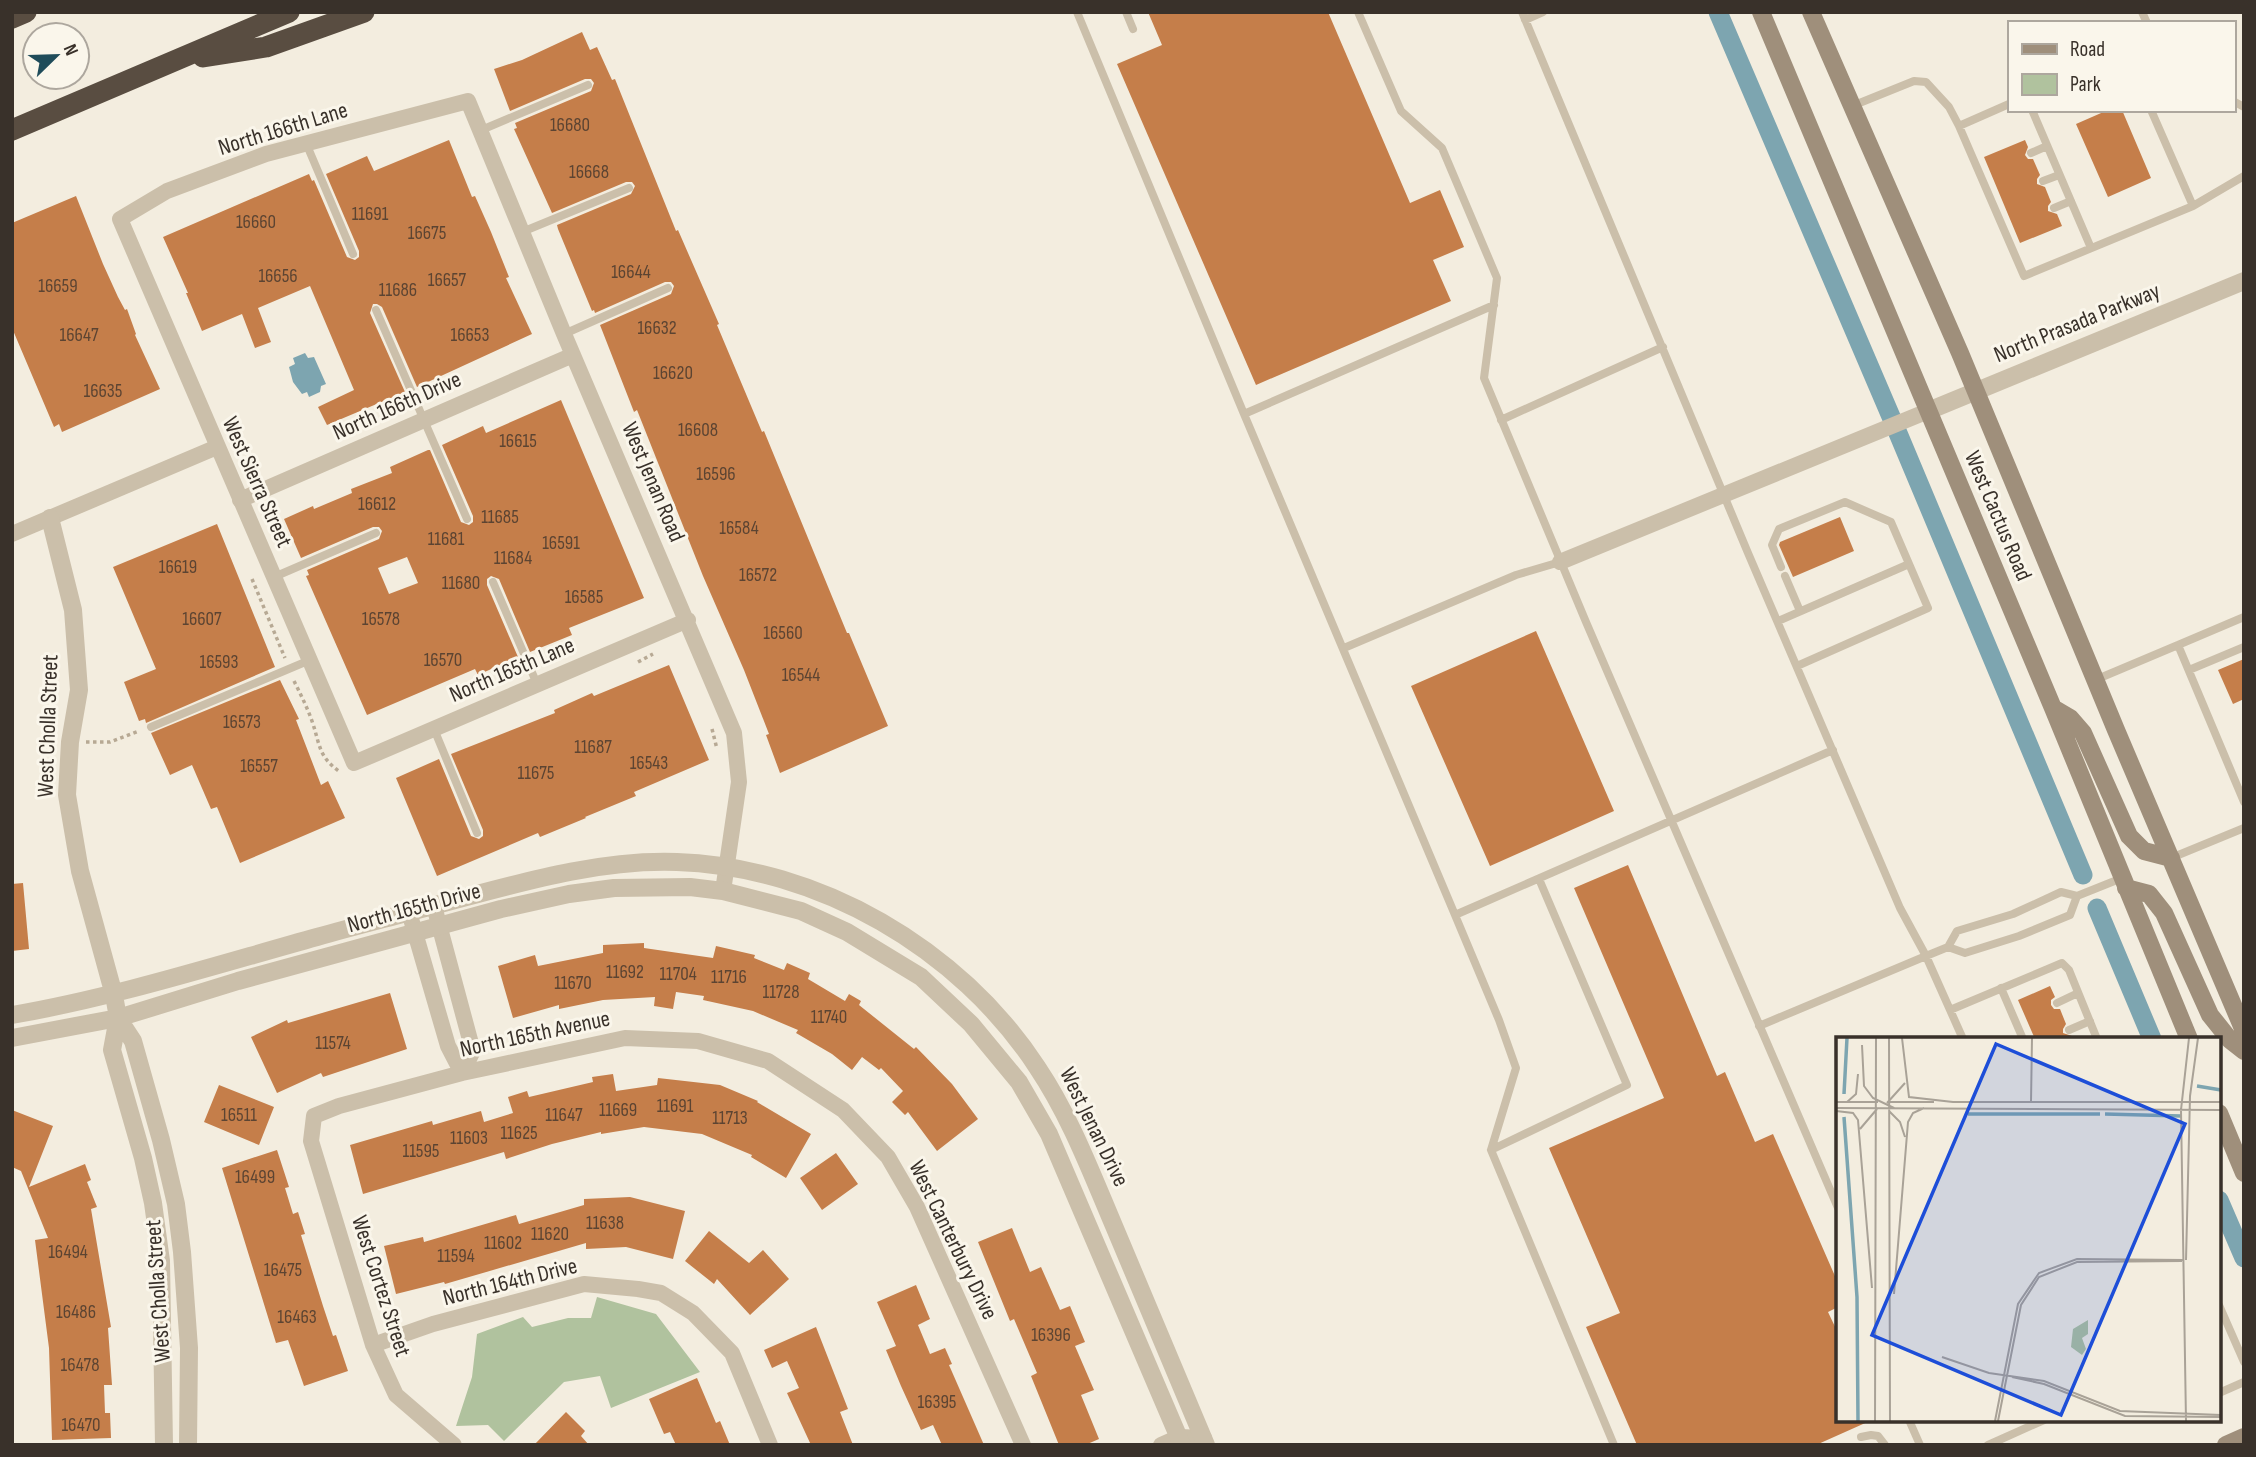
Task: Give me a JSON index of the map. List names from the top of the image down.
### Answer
{
  "streets": {
    "main road": ["West Cactus Road"],
    "street": [
      "North 166th Lane",
      "North Prasada Parkway",
      "North 166th Drive",
      "West Sierra Street",
      "West Jenan Road",
      "North 165th Lane",
      "West Cholla Street",
      "North 165th Drive",
      "North 165th Avenue",
      "West Jenan Drive",
      "West Canterbury Drive",
      "North 164th Drive",
      "West Cortez Street"
    ]
  },
  "crossings": [
    ["North 166th Lane", "West Sierra Street"],
    ["North 166th Lane", "West Jenan Road"],
    ["North Prasada Parkway", "West Cactus Road"],
    ["North 166th Drive", "West Sierra Street"],
    ["North 166th Drive", "West Jenan Road"],
    ["West Sierra Street", "North 165th Lane"],
    ["West Jenan Road", "North 165th Lane"],
    ["West Jenan Road", "North 165th Drive"],
    ["West Jenan Road", "West Jenan Drive"],
    ["West Cholla Street", "North 165th Drive"],
    ["North 165th Drive", "West Jenan Drive"],
    ["North 165th Avenue", "West Canterbury Drive"],
    ["North 165th Avenue", "West Cortez Street"],
    ["North 164th Drive", "West Cortez Street"]
  ],
  "house_numbers": [
    "16680",
    "16668",
    "11691",
    "16660",
    "16675",
    "16644",
    "16656",
    "16657",
    "16659",
    "11686",
    "16632",
    "16647",
    "16653",
    "16620",
    "16635",
    "16608",
    "16615",
    "16596",
    "16612",
    "11685",
    "16584",
    "11681",
    "16591",
    "11684",
    "16619",
    "16572",
    "11680",
    "16585",
    "16607",
    "16578",
    "16560",
    "16570",
    "16593",
    "16544",
    "16573",
    "11687",
    "16543",
    "16557",
    "11675",
    "11692",
    "11704",
    "11716",
    "11670",
    "11728",
    "11740",
    "11574",
    "11691",
    "11669",
    "16511",
    "11647",
    "11713",
    "11625",
    "11603",
    "11595",
    "16499",
    "11638",
    "11620",
    "11602",
    "16494",
    "11594",
    "16475",
    "16486",
    "16463",
    "16396",
    "16478",
    "16395",
    "16470"
  ],
  "legend": ["Road", "Park"],
  "north": "top right"
}
